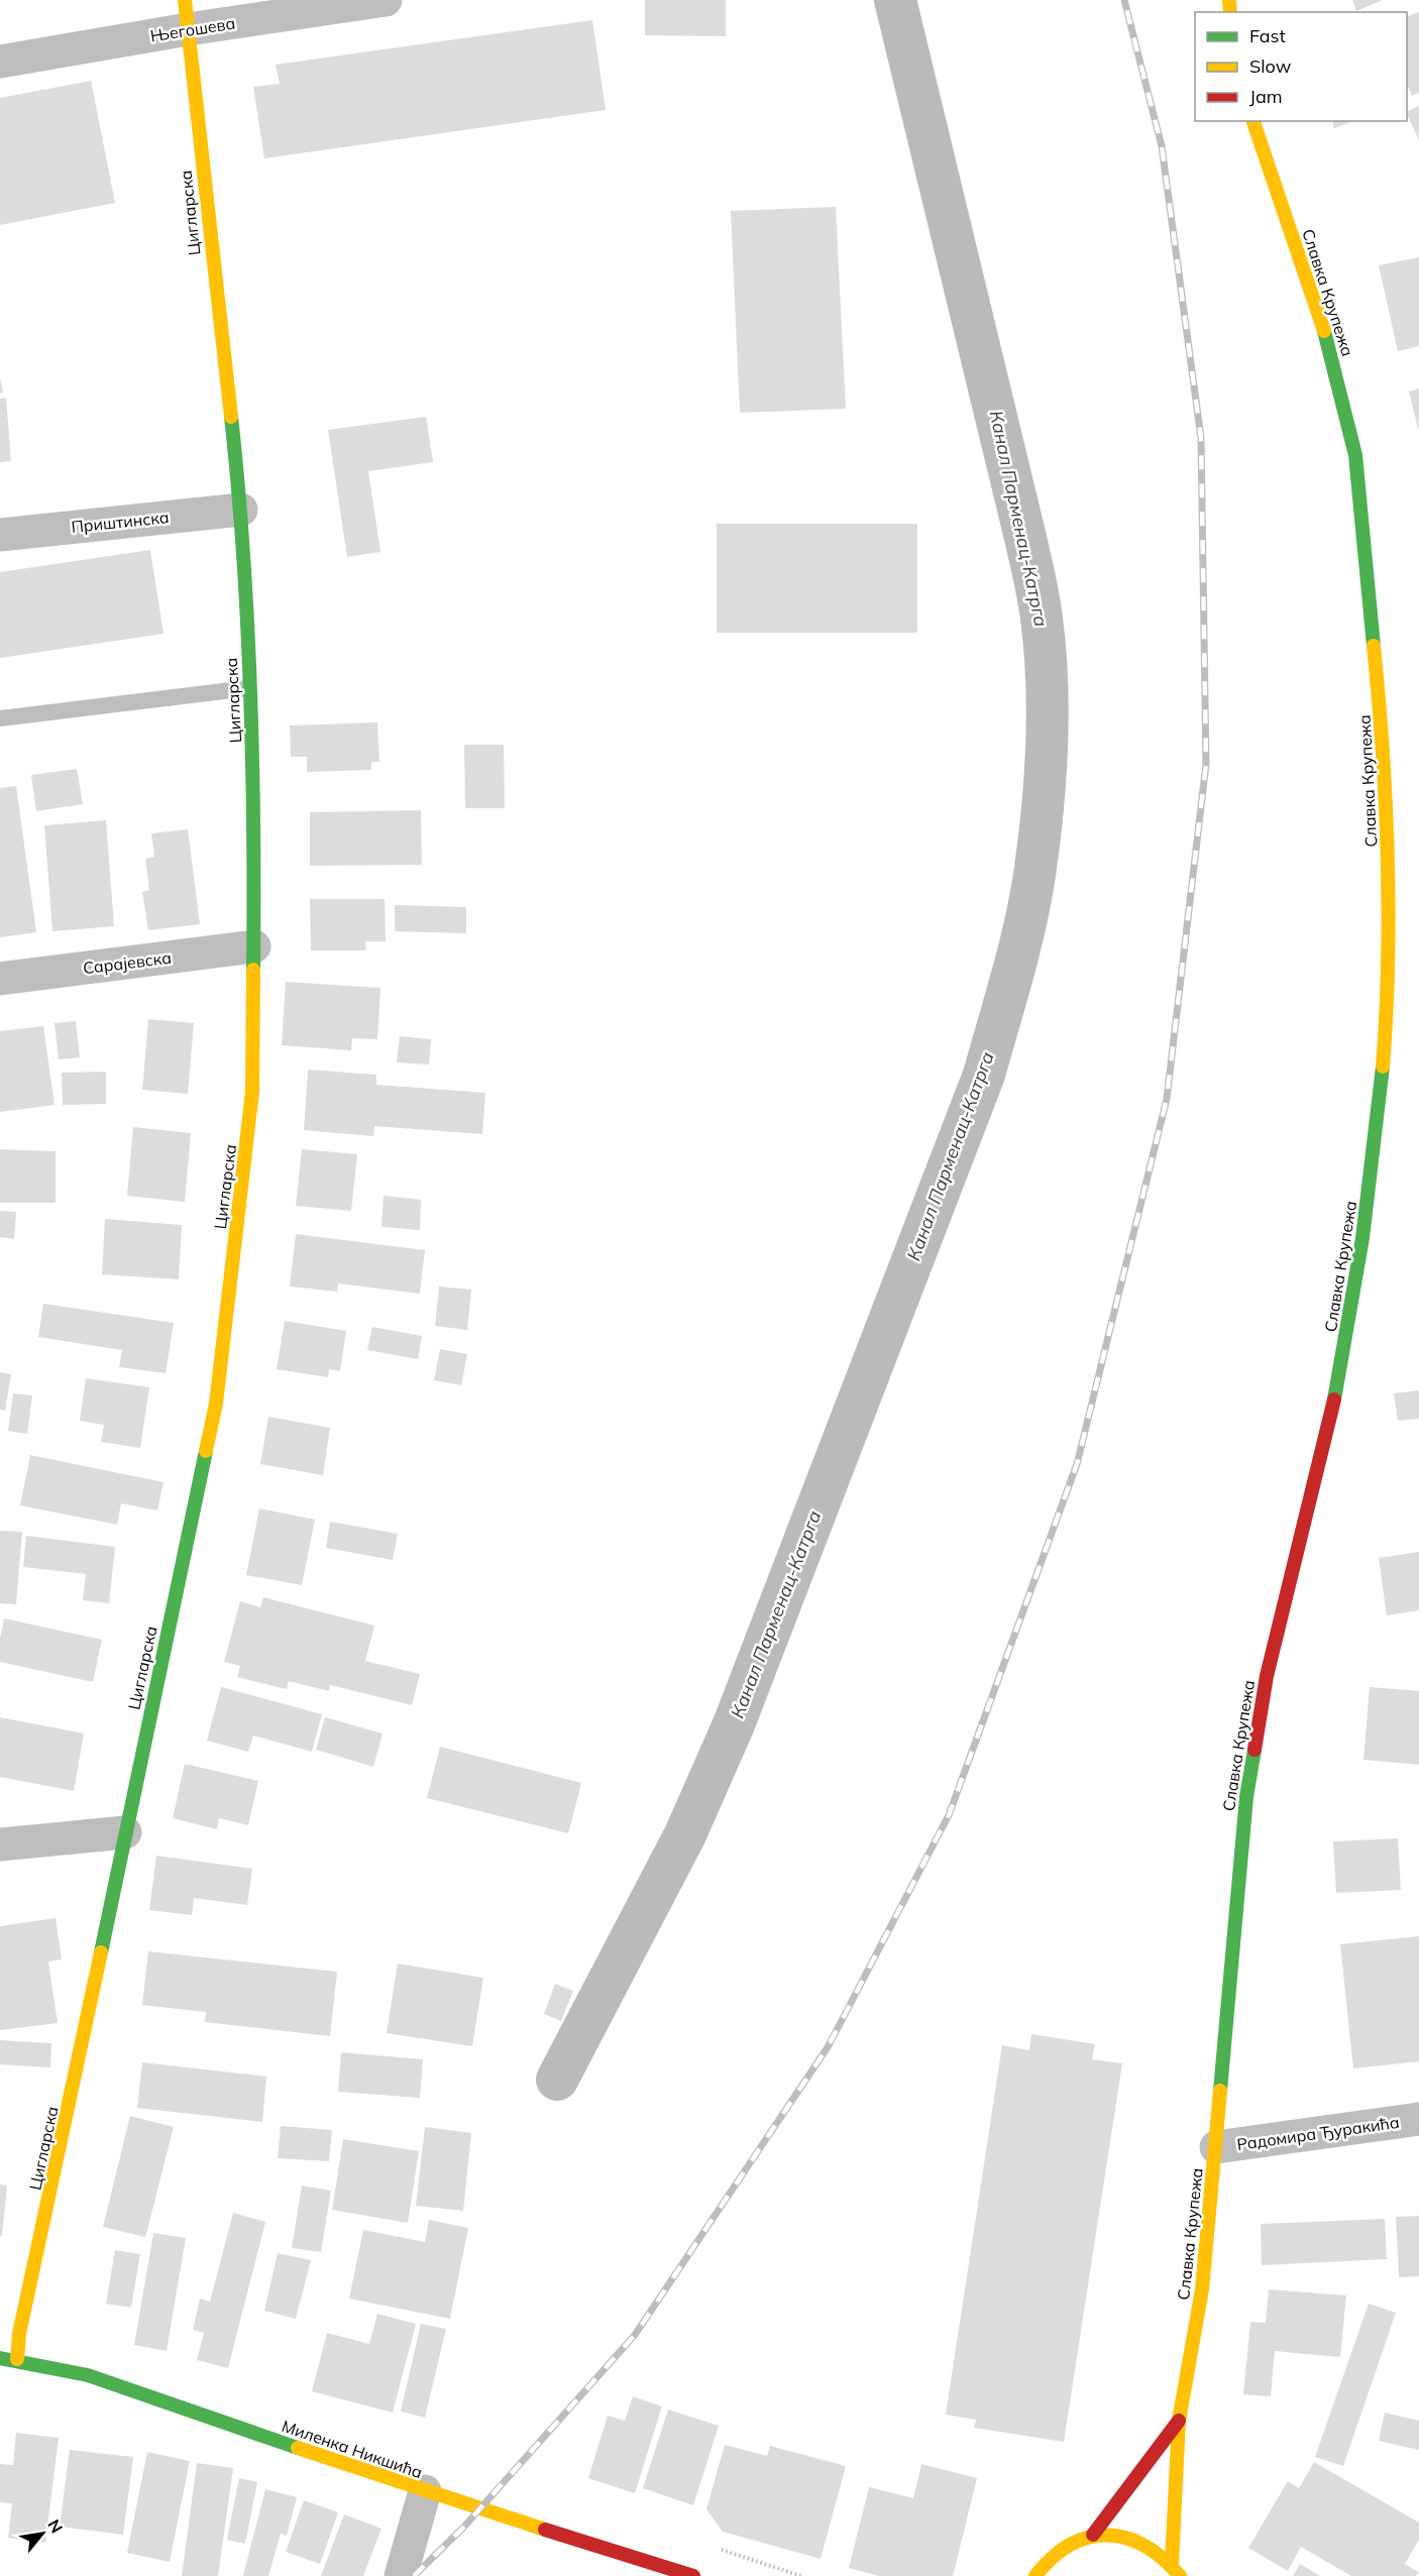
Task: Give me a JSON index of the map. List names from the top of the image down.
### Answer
{
  "streets": {
    "main road": ["Цигларска", "Славка Крупежа", "Миленка Никшића"],
    "street": [
      "Његошева",
      "Приштинска",
      "Сарајевска",
      "Радомира Ђуракића"
    ]
  },
  "crossings": [
    ["Његошева", "Цигларска"],
    ["Цигларска", "Приштинска"],
    ["Цигларска", "Сарајевска"],
    ["Цигларска", "Миленка Никшића"],
    ["Славка Крупежа", "Радомира Ђуракића"]
  ],
  "water": ["Канал Парменац-Катрга"],
  "legend": ["Fast", "Slow", "Jam"],
  "north": "top right"
}
